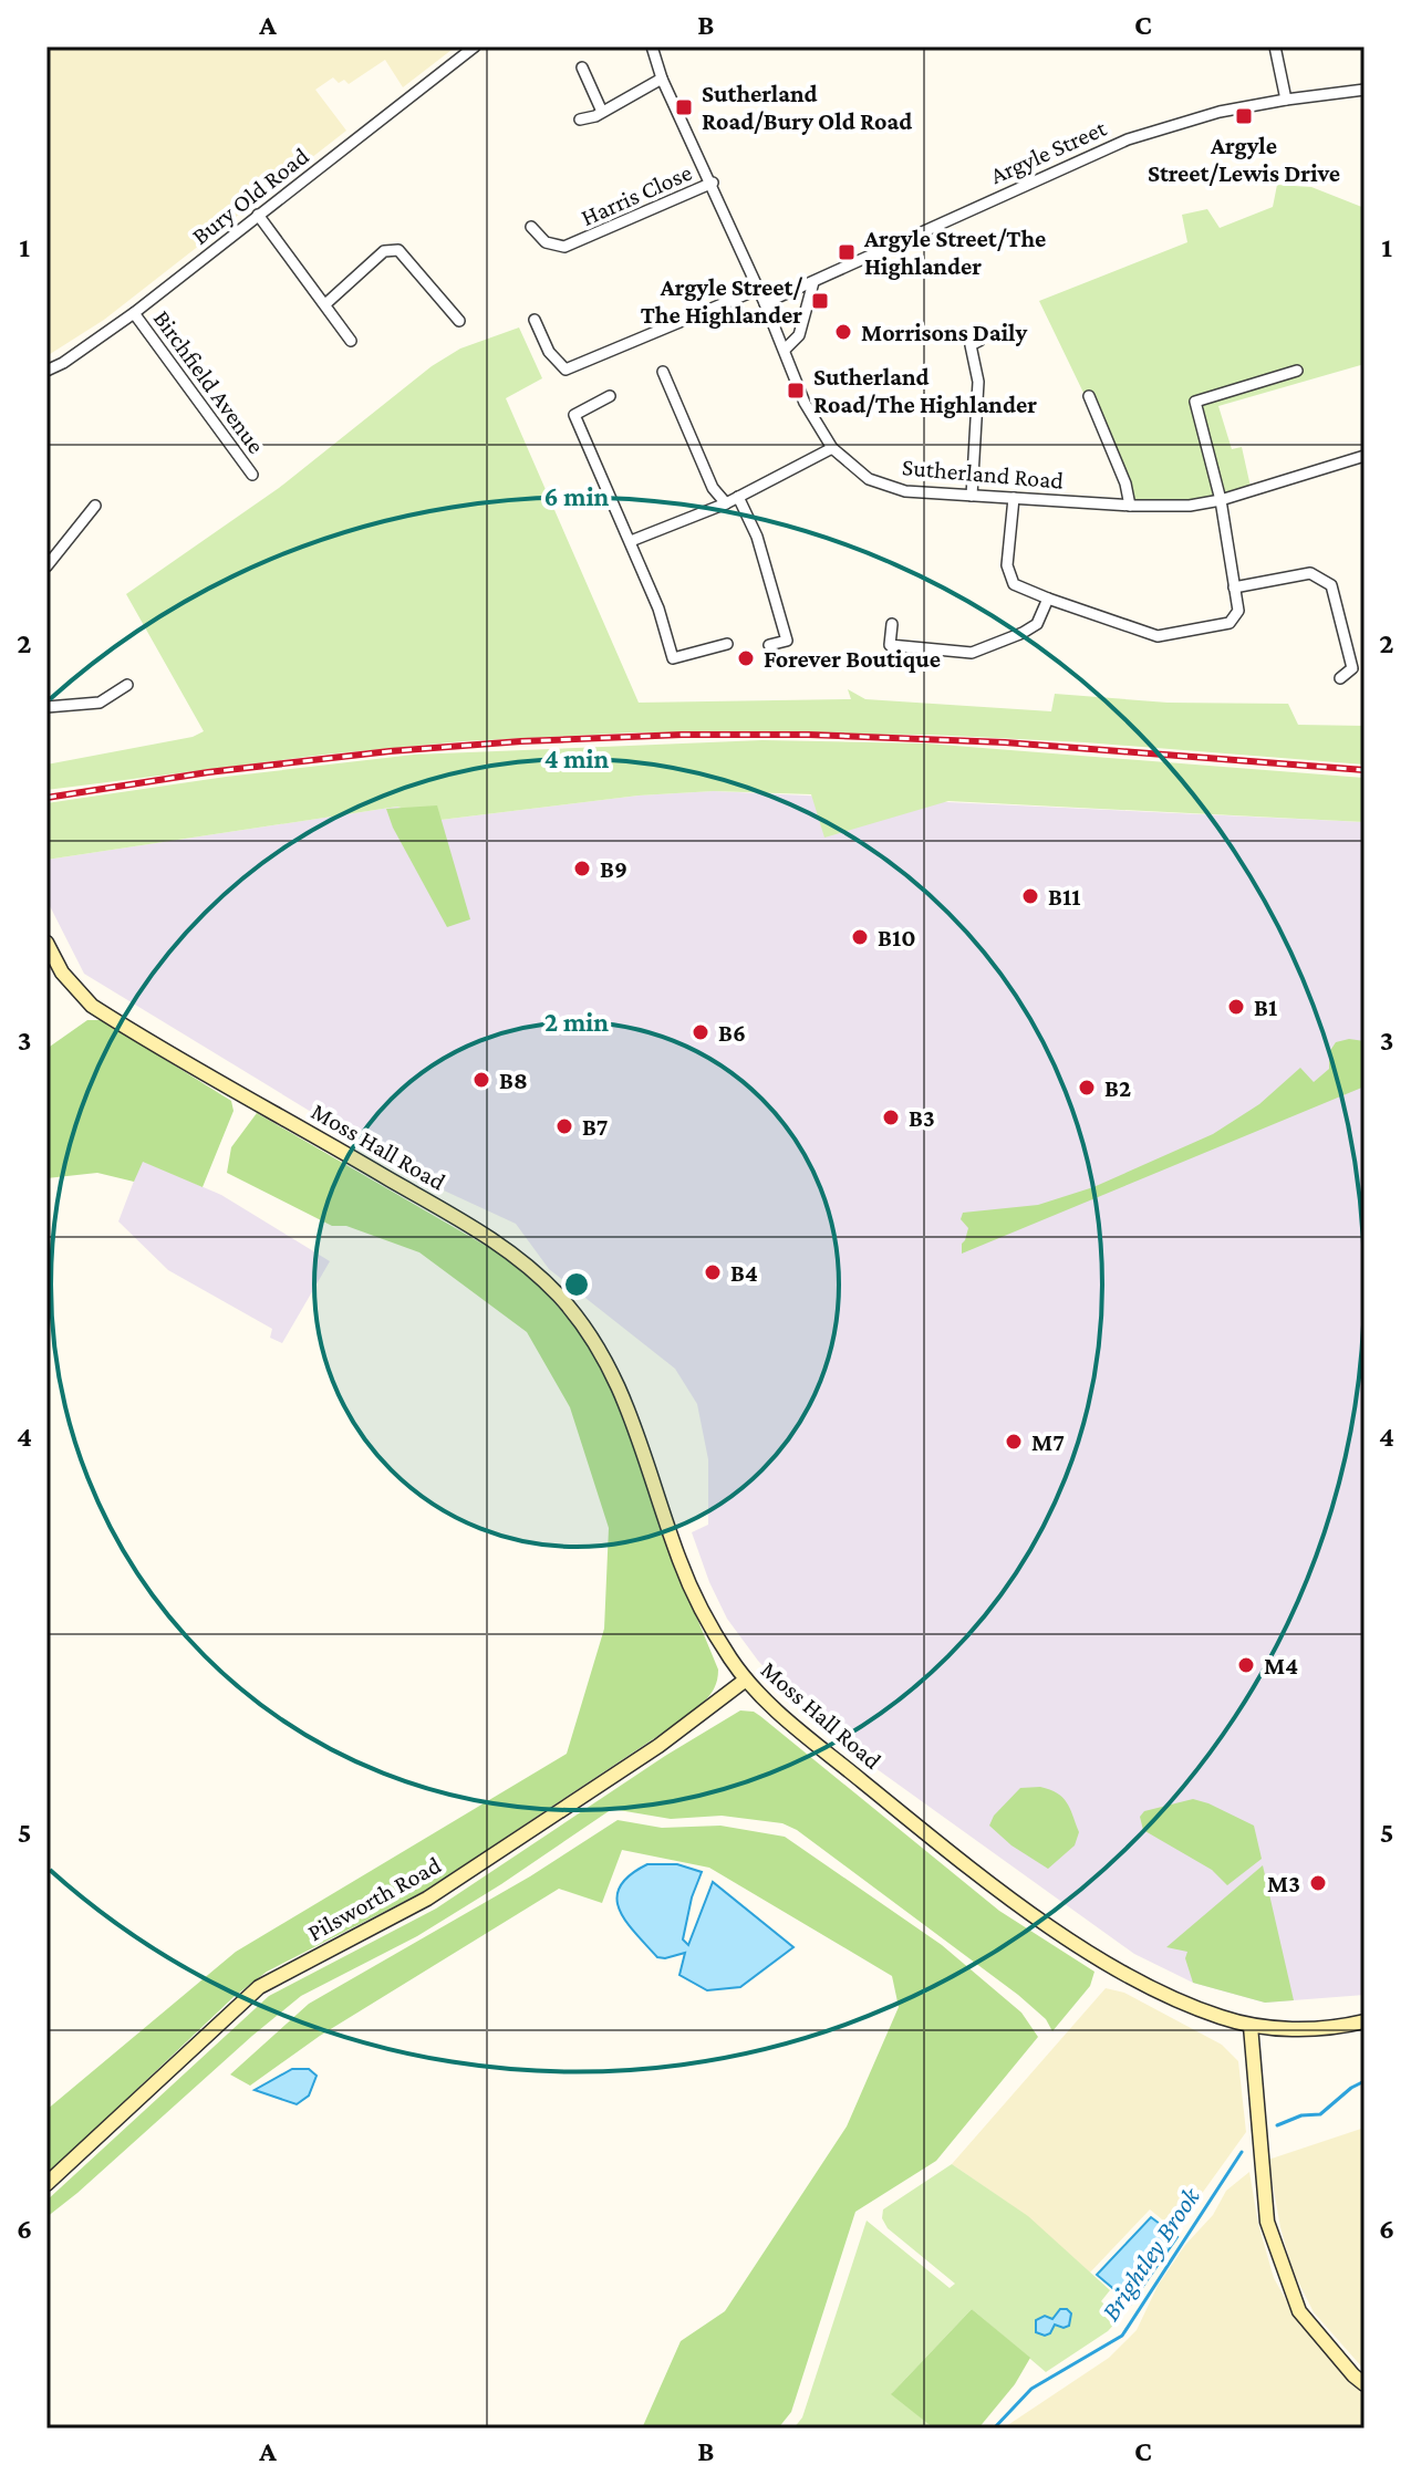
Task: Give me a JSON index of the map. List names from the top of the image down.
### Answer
{
  "streets": {
    "street": [
      "Argyle Street",
      "Harris Close",
      "Bury Old Road",
      "Birchfield Avenue",
      "Sutherland Road",
      "Moss Hall Road",
      "Pilsworth Road"
    ]
  },
  "crossings": [
    ["Argyle Street", "Sutherland Road"],
    ["Harris Close", "Sutherland Road"],
    ["Bury Old Road", "Birchfield Avenue"],
    ["Moss Hall Road", "Pilsworth Road"]
  ],
  "water": ["Brightley Brook"],
  "places": {
    "transit": [
      "Sutherland Road/Bury Old Road",
      "Argyle Street/Lewis Drive",
      "Argyle Street/The Highlander",
      "Argyle Street/ The Highlander",
      "Sutherland Road/The Highlander"
    ],
    "other": [
      "Morrisons Daily",
      "Forever Boutique",
      "B9",
      "B11",
      "B10",
      "B1",
      "B6",
      "B8",
      "B2",
      "B3",
      "B7",
      "B4",
      "M7",
      "M4",
      "M3"
    ]
  },
  "grid": {
    "columns": ["A", "B", "C"],
    "rows": [
      "1",
      "2",
      "3",
      "4",
      "5",
      "6"
    ]
  },
  "rings": ["6 min", "4 min", "2 min"]
}
